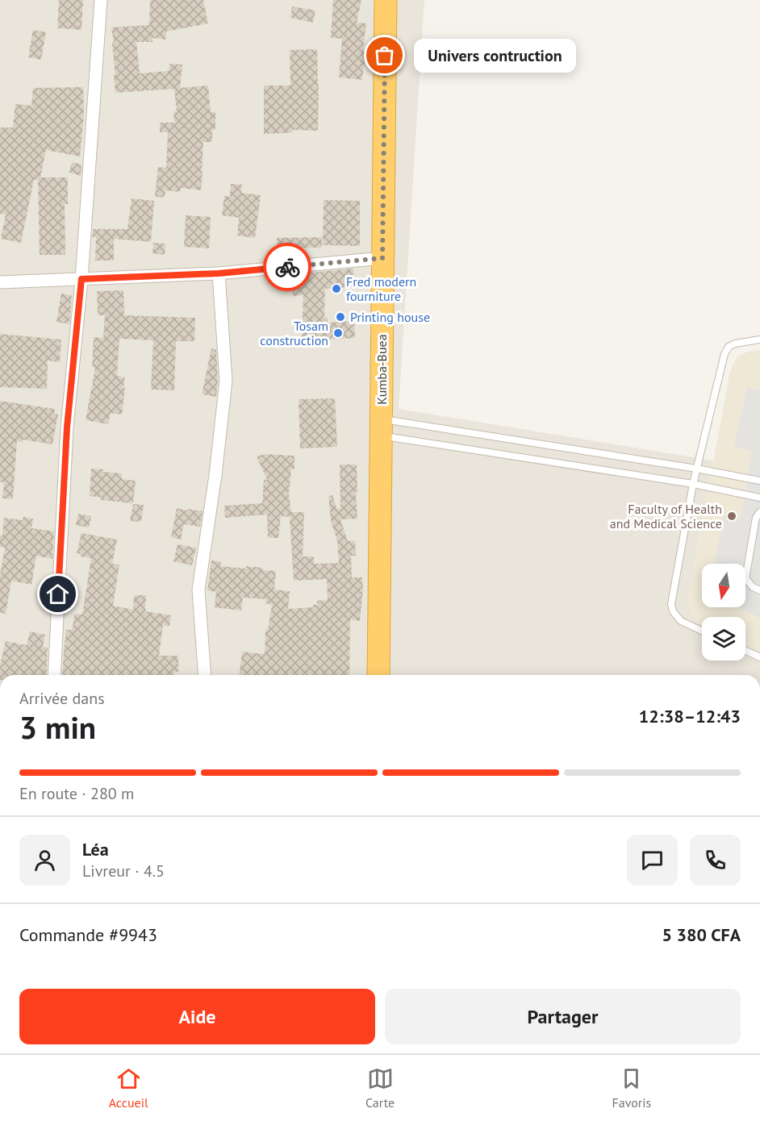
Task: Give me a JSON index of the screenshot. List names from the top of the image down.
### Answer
{
  "streets": {
    "highway": ["Kumba-Buea"]
  },
  "places": [
    "Univers contruction",
    "Fred modern fourniture",
    "Printing house",
    "Tosam construction",
    "Faculty of Health and Medical Science"
  ],
  "north": "bottom",
  "page": {
    "bubble": "Univers contruction",
    "heading": ["3 min", "Arrivée dans", "12:38–12:43"],
    "panel": [
      "Léa",
      "Livreur · 4.5",
      "Commande #9943",
      "5 380 CFA"
    ],
    "bar": "En route · 280 m",
    "buttons": ["Aide", "Partager"],
    "tabs": ["Accueil", "Carte", "Favoris"]
  }
}
